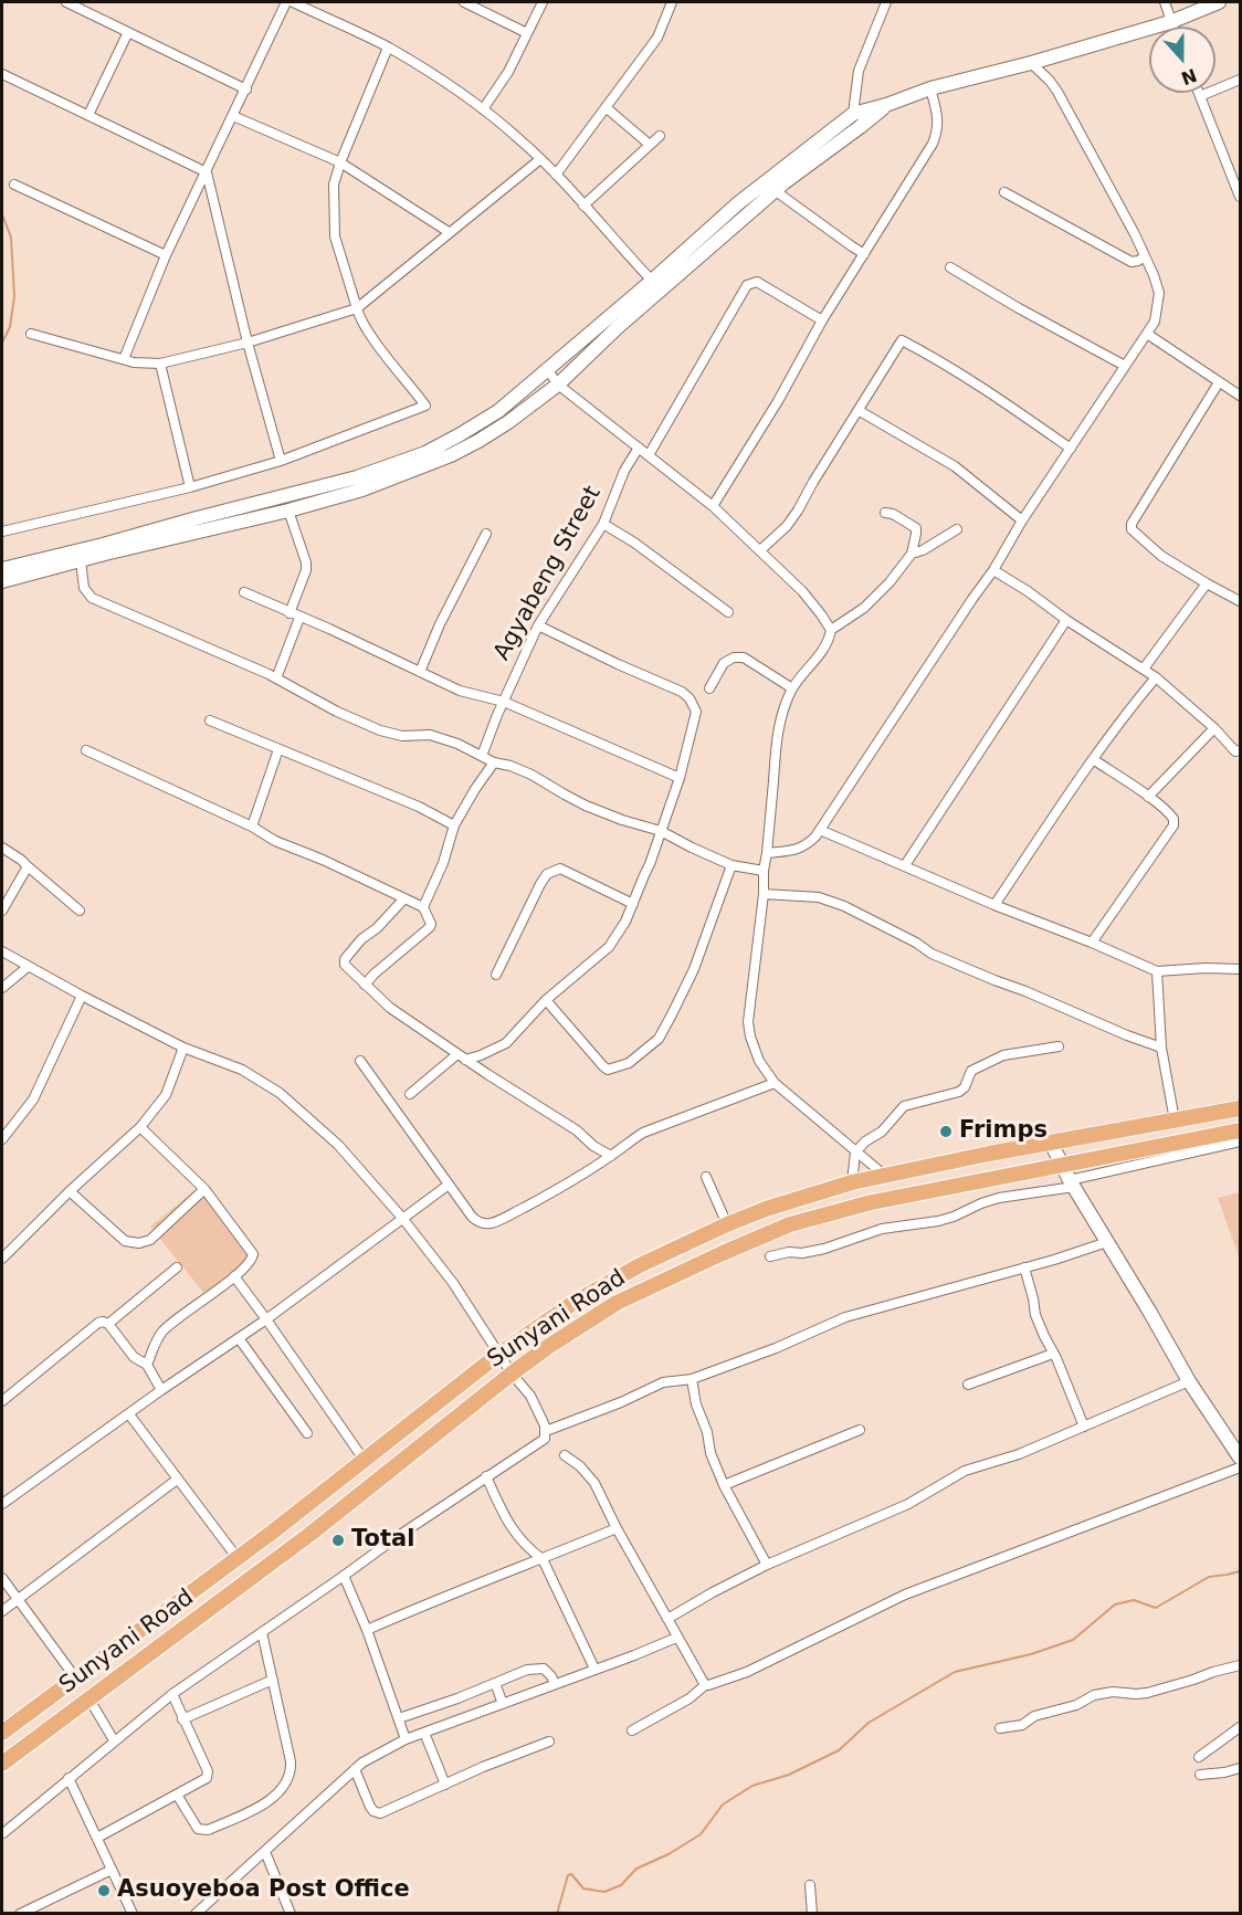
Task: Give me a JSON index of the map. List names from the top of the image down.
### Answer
{
  "streets": {
    "main road": ["Sunyani Road"],
    "street": ["Agyabeng Street"]
  },
  "places": ["Frimps", "Total", "Asuoyeboa Post Office"],
  "north": "bottom"
}
